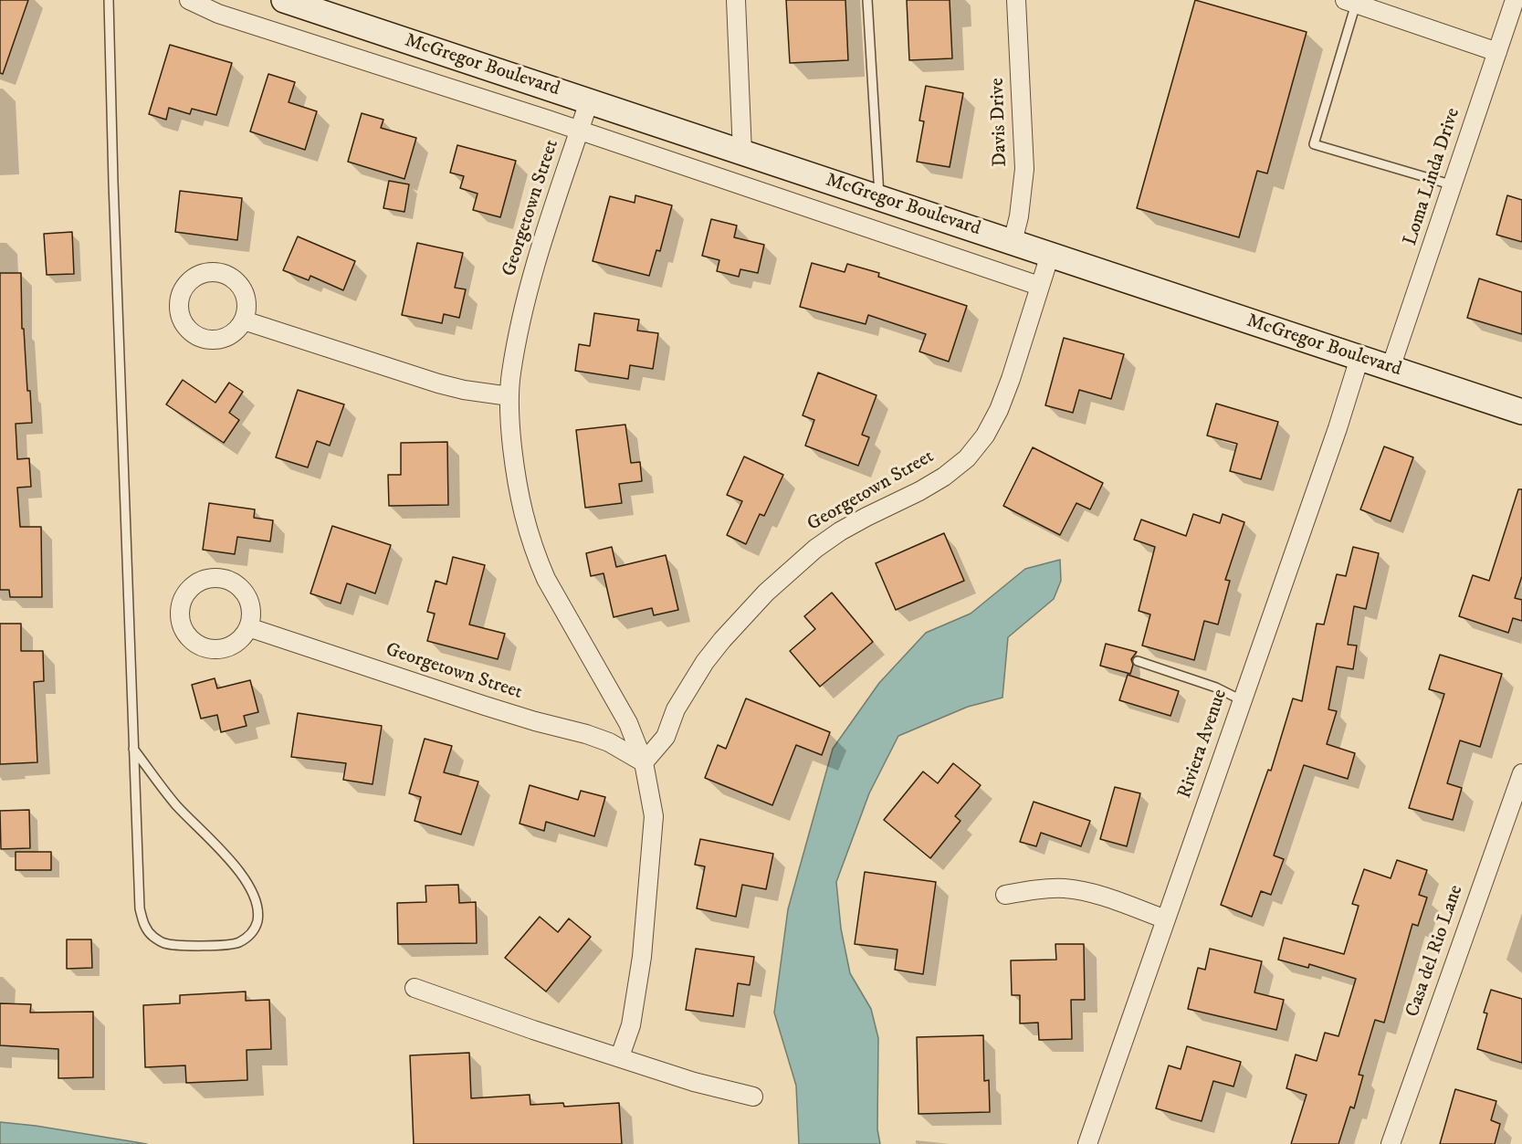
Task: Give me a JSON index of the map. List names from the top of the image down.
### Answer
{
  "streets": {
    "main road": ["McGregor Boulevard"],
    "street": [
      "Davis Drive",
      "Loma Linda Drive",
      "Georgetown Street",
      "Riviera Avenue",
      "Casa del Rio Lane"
    ]
  },
  "crossings": [
    ["McGregor Boulevard", "Davis Drive"],
    ["McGregor Boulevard", "Loma Linda Drive"],
    ["McGregor Boulevard", "Georgetown Street"],
    ["McGregor Boulevard", "Riviera Avenue"]
  ]
}
